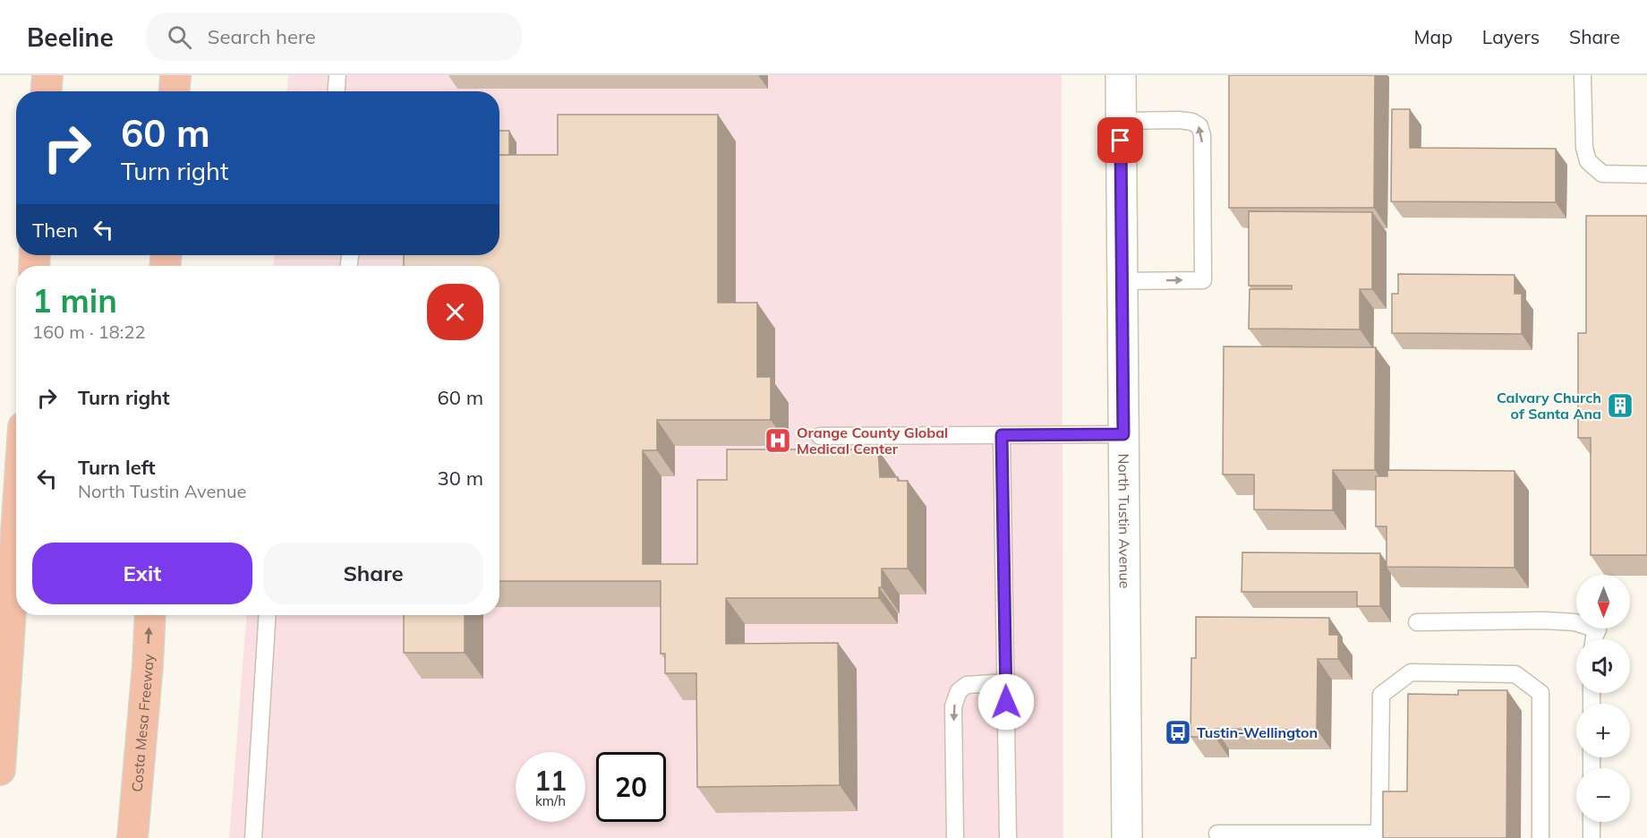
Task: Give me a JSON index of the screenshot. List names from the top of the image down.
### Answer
{
  "streets": {
    "highway": ["Costa Mesa Freeway"],
    "main road": ["North Tustin Avenue"]
  },
  "places": {
    "building": ["Calvary Church of Santa Ana"],
    "hospital": ["Orange County Global Medical Center"],
    "bus stop": ["Tustin-Wellington"]
  },
  "north": "bottom",
  "page": {
    "header": "Beeline",
    "search": "Search here",
    "nav": ["Map", "Layers", "Share"],
    "turn": ["60 m", "Turn right"],
    "then": "Then",
    "heading": ["1 min", "160 m · 18:22"],
    "list": [
      {
        "name": "Turn right",
        "value": "60 m"
      },
      {
        "name": "Turn left",
        "note": "North Tustin Avenue",
        "value": "30 m"
      }
    ],
    "buttons": ["Exit", "Share"],
    "map_buttons": ["+", "−"],
    "speed": "11 km/h",
    "limit": "20"
  }
}
